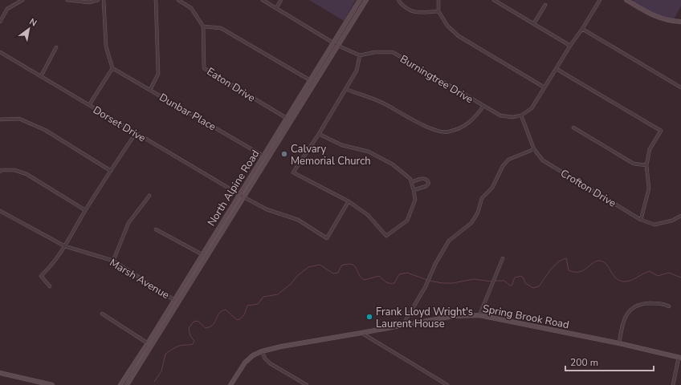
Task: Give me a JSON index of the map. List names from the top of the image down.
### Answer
{
  "streets": {
    "main road": ["North Alpine Road", "Spring Brook Road"],
    "street": [
      "Burningtree Drive",
      "Eaton Drive",
      "Dunbar Place",
      "Dorset Drive",
      "Crofton Drive",
      "Marsh Avenue"
    ]
  },
  "crossings": [
    ["Burningtree Drive", "Crofton Drive"],
    ["Eaton Drive", "North Alpine Road"],
    ["Dunbar Place", "North Alpine Road"],
    ["Dorset Drive", "North Alpine Road"],
    ["North Alpine Road", "Marsh Avenue"]
  ],
  "places": ["Calvary Memorial Church", "Frank Lloyd Wright's Laurent House"],
  "scale_bar": "200 m",
  "north": "top right"
}
